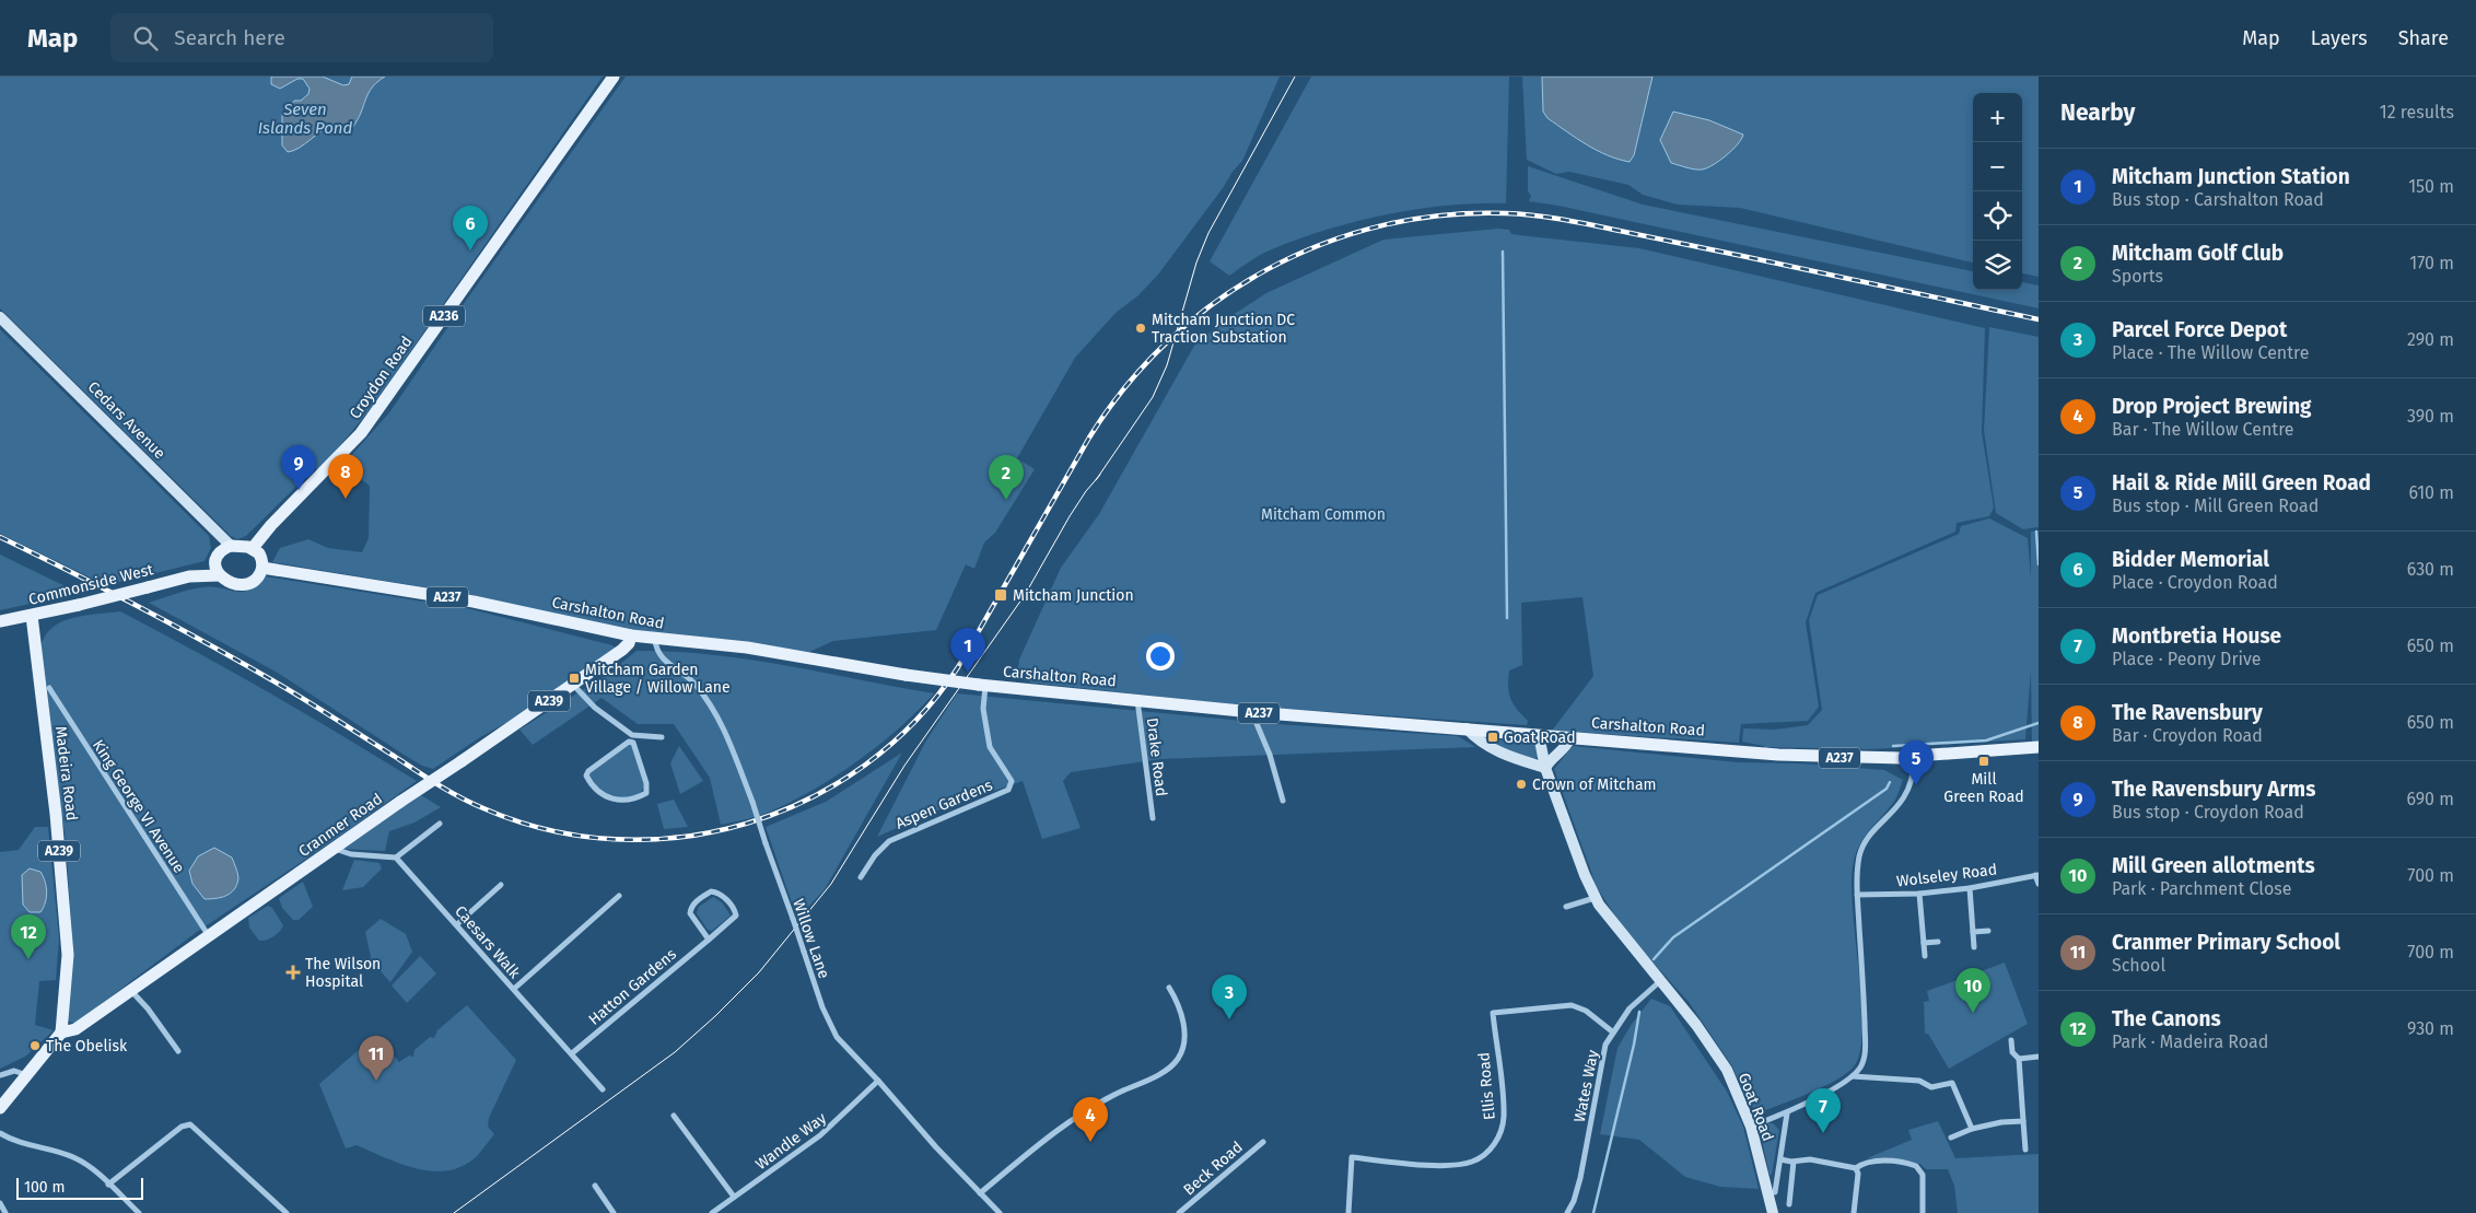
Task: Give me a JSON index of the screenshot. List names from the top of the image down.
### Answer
{
  "streets": {
    "main road": [
      "A236",
      "Croydon Road",
      "Commonside West",
      "A237",
      "Carshalton Road",
      "A239",
      "Madeira Road",
      "Cranmer Road"
    ],
    "street": [
      "Cedars Avenue",
      "Drake Road",
      "Aspen Gardens",
      "King George VI Avenue",
      "Wolseley Road",
      "Willow Lane",
      "Caesars Walk",
      "Hatton Gardens",
      "Ellis Road",
      "Wates Way",
      "Goat Road",
      "Wandle Way",
      "Beck Road"
    ]
  },
  "crossings": [
    ["Croydon Road", "Cedars Avenue"],
    ["Croydon Road", "Commonside West"],
    ["Croydon Road", "Carshalton Road"],
    ["Cedars Avenue", "Commonside West"],
    ["Cedars Avenue", "Carshalton Road"],
    ["Commonside West", "Carshalton Road"],
    ["Commonside West", "Madeira Road"],
    ["A237", "Carshalton Road"],
    ["Carshalton Road", "Drake Road"],
    ["Carshalton Road", "Aspen Gardens"],
    ["Carshalton Road", "Cranmer Road"],
    ["Carshalton Road", "Willow Lane"],
    ["Carshalton Road", "Goat Road"],
    ["A239", "Madeira Road"],
    ["A239", "Cranmer Road"],
    ["Madeira Road", "Cranmer Road"],
    ["King George VI Avenue", "Cranmer Road"],
    ["Willow Lane", "Wandle Way"],
    ["Caesars Walk", "Hatton Gardens"],
    ["Ellis Road", "Wates Way"],
    ["Wates Way", "Goat Road"]
  ],
  "water": ["Seven Islands Pond"],
  "parks": ["Mitcham Common"],
  "places": {
    "other": ["Mitcham Junction DC Traction Substation", "Crown of Mitcham", "The Obelisk"],
    "transit": [
      "Mitcham Junction",
      "Mitcham Garden Village / Willow Lane",
      "Goat Road",
      "Mill Green Road"
    ],
    "health": ["The Wilson Hospital"]
  },
  "scale_bar": "100 m",
  "page": {
    "header": "Map",
    "search": "Search here",
    "nav": ["Map", "Layers", "Share"],
    "heading": ["Nearby", "12 results"],
    "map_buttons": ["+", "−"],
    "list": [
      {
        "mark": "1",
        "name": "Mitcham Junction Station",
        "note": "Bus stop · Carshalton Road",
        "value": "150 m"
      },
      {
        "mark": "2",
        "name": "Mitcham Golf Club",
        "note": "Sports",
        "value": "170 m"
      },
      {
        "mark": "3",
        "name": "Parcel Force Depot",
        "note": "Place · The Willow Centre",
        "value": "290 m"
      },
      {
        "mark": "4",
        "name": "Drop Project Brewing",
        "note": "Bar · The Willow Centre",
        "value": "390 m"
      },
      {
        "mark": "5",
        "name": "Hail & Ride Mill Green Road",
        "note": "Bus stop · Mill Green Road",
        "value": "610 m"
      },
      {
        "mark": "6",
        "name": "Bidder Memorial",
        "note": "Place · Croydon Road",
        "value": "630 m"
      },
      {
        "mark": "7",
        "name": "Montbretia House",
        "note": "Place · Peony Drive",
        "value": "650 m"
      },
      {
        "mark": "8",
        "name": "The Ravensbury",
        "note": "Bar · Croydon Road",
        "value": "650 m"
      },
      {
        "mark": "9",
        "name": "The Ravensbury Arms",
        "note": "Bus stop · Croydon Road",
        "value": "690 m"
      },
      {
        "mark": "10",
        "name": "Mill Green allotments",
        "note": "Park · Parchment Close",
        "value": "700 m"
      },
      {
        "mark": "11",
        "name": "Cranmer Primary School",
        "note": "School",
        "value": "700 m"
      },
      {
        "mark": "12",
        "name": "The Canons",
        "note": "Park · Madeira Road",
        "value": "930 m"
      }
    ],
    "pins": [
      "6",
      "9",
      "8",
      "2",
      "1",
      "5",
      "12",
      "10",
      "3",
      "11",
      "7",
      "4"
    ],
    "scale": "100 m"
  }
}
